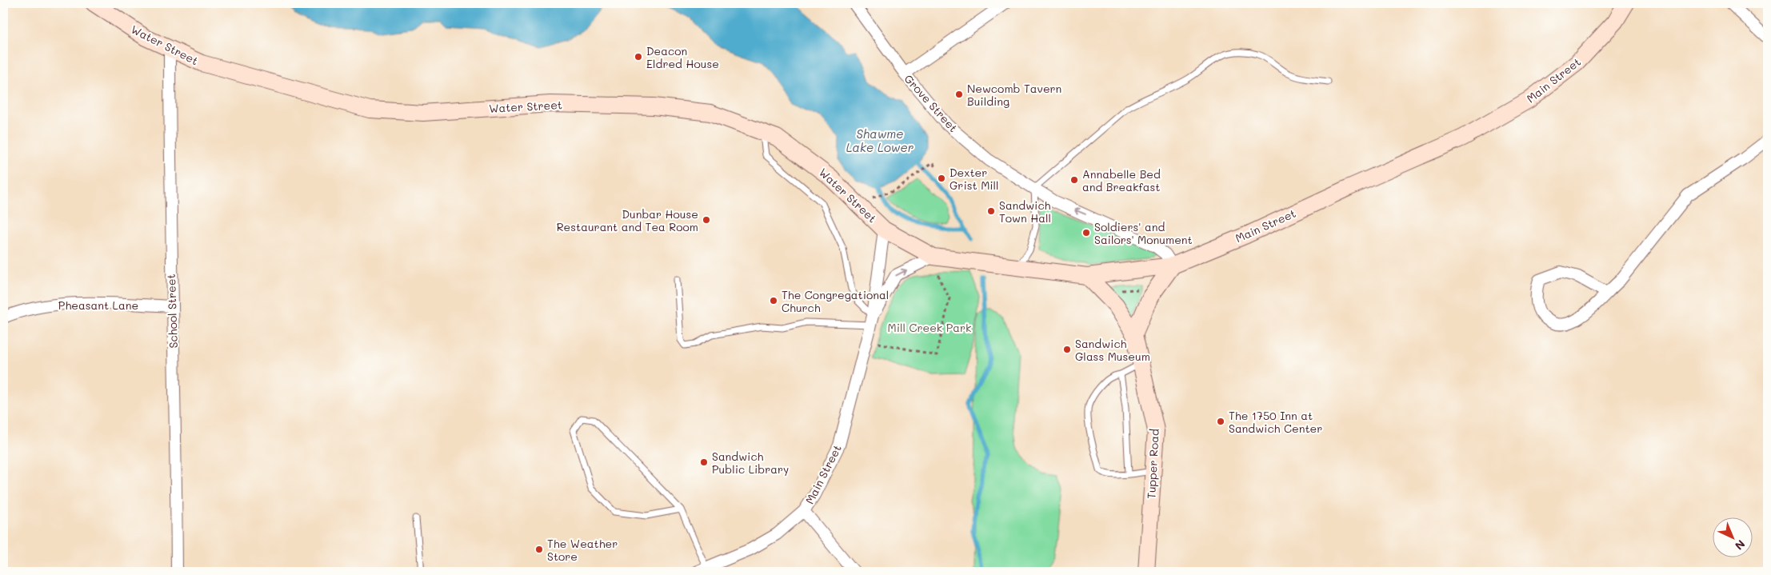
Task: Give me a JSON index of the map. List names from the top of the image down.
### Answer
{
  "streets": {
    "main road": ["Water Street", "Main Street", "Tupper Road"],
    "street": ["Grove Street", "Pheasant Lane", "School Street"]
  },
  "crossings": [
    ["Water Street", "Main Street"],
    ["Water Street", "School Street"],
    ["Main Street", "Grove Street"],
    ["Main Street", "Tupper Road"],
    ["Pheasant Lane", "School Street"]
  ],
  "one_way": ["Grove Street"],
  "water": ["Shawme Lake Lower"],
  "parks": ["Mill Creek Park"],
  "places": [
    "Deacon Eldred House",
    "Newcomb Tavern Building",
    "Dexter Grist Mill",
    "Annabelle Bed and Breakfast",
    "Sandwich Town Hall",
    "Dunbar House Restaurant and Tea Room",
    "Soldiers' and Sailors' Monument",
    "The Congregational Church",
    "Sandwich Glass Museum",
    "The 1750 Inn at Sandwich Center",
    "Sandwich Public Library",
    "The Weather Store"
  ],
  "north": "bottom right"
}
